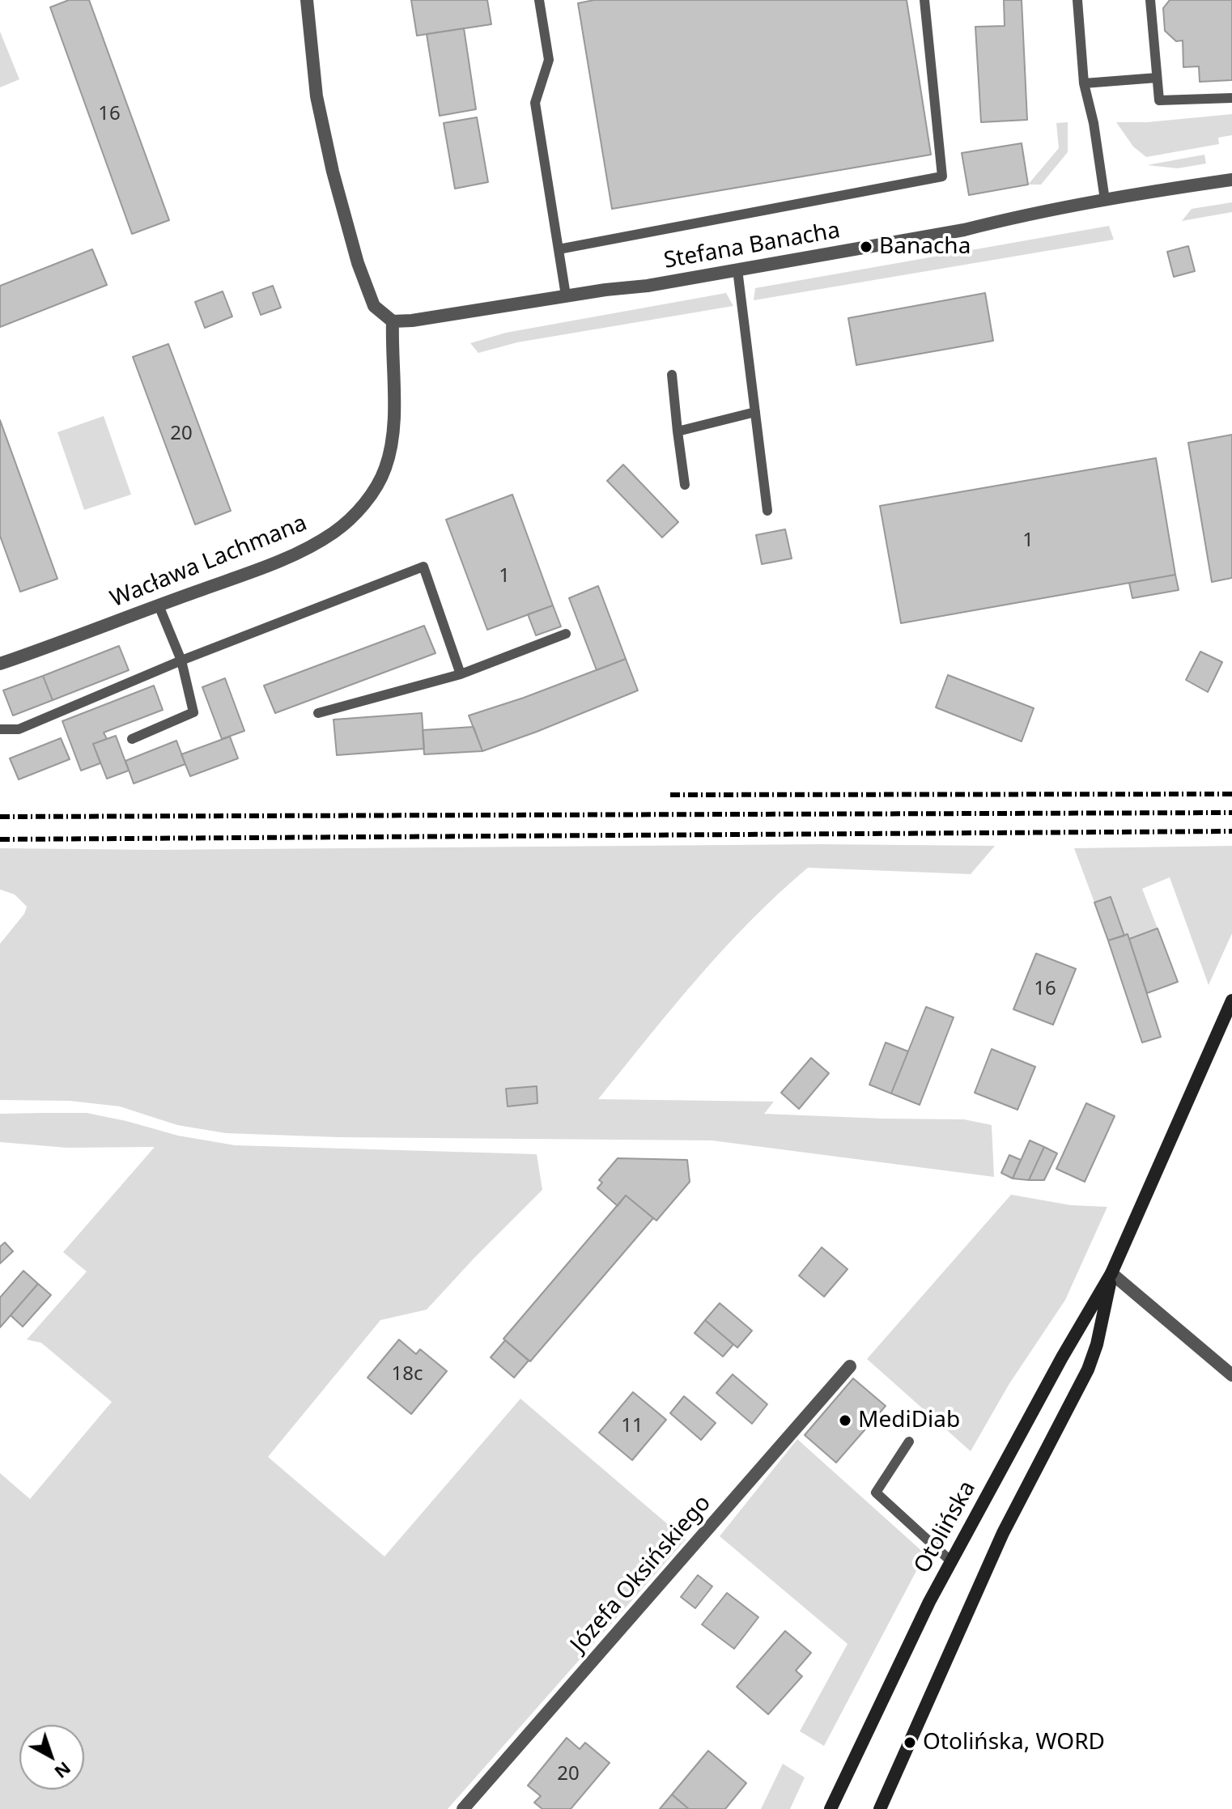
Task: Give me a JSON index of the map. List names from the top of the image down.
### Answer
{
  "streets": {
    "main road": ["Otolińska"],
    "street": ["Stefana Banacha", "Wacława Lachmana", "Józefa Oksińskiego"]
  },
  "crossings": [
    ["Stefana Banacha", "Wacława Lachmana"]
  ],
  "places": ["Banacha", "MediDiab", "Otolińska, WORD"],
  "house_numbers": [
    "16",
    "20",
    "1",
    "1",
    "16",
    "18c",
    "11",
    "20"
  ],
  "north": "bottom right"
}
